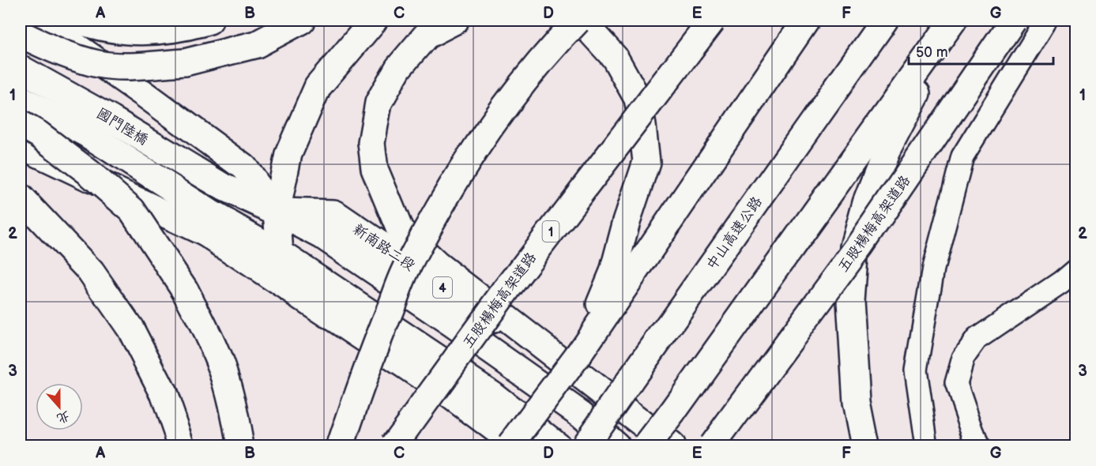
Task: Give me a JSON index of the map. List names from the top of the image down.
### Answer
{
  "streets": {
    "main road": [
      "國門陸橋",
      "五股楊梅高架道路",
      "1",
      "中山高速公路",
      "新南路二段",
      "4"
    ]
  },
  "crossings": [
    ["國門陸橋", "新南路二段"],
    ["國門陸橋", "4"],
    ["新南路二段", "4"]
  ],
  "scale_bar": "50 m",
  "north": "bottom",
  "grid": {
    "columns": [
      "A",
      "B",
      "C",
      "D",
      "E",
      "F",
      "G"
    ],
    "rows": ["1", "2", "3"]
  }
}
